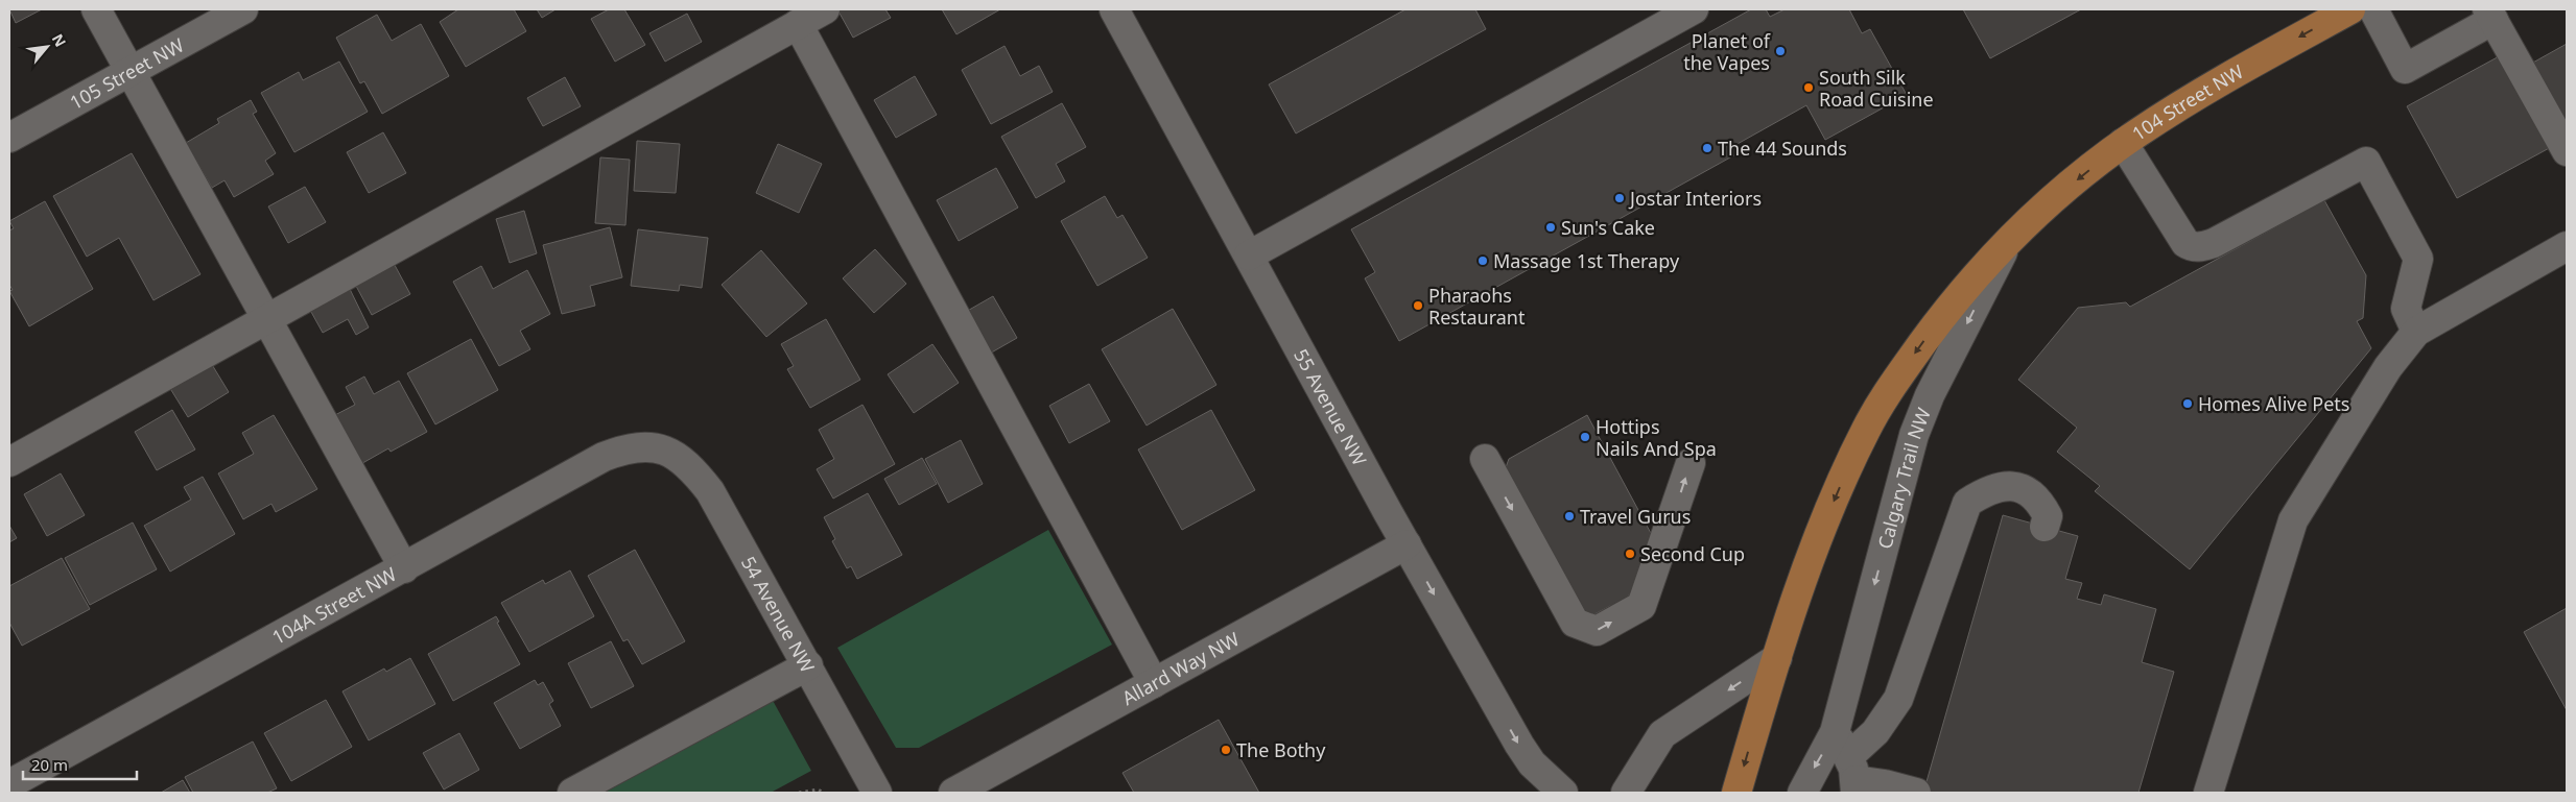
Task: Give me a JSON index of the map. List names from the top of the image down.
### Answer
{
  "streets": {
    "main road": ["104 Street NW", "Calgary Trail NW"],
    "street": [
      "105 Street NW",
      "55 Avenue NW",
      "104A Street NW",
      "54 Avenue NW",
      "Allard Way NW"
    ]
  },
  "crossings": [
    ["104 Street NW", "Calgary Trail NW"],
    ["55 Avenue NW", "Allard Way NW"],
    ["104A Street NW", "54 Avenue NW"]
  ],
  "one_way": ["104 Street NW", "Calgary Trail NW"],
  "places": [
    "Planet of the Vapes",
    "South Silk Road Cuisine",
    "The 44 Sounds",
    "Jostar Interiors",
    "Sun's Cake",
    "Massage 1st Therapy",
    "Pharaohs Restaurant",
    "Homes Alive Pets",
    "Hottips Nails And Spa",
    "Travel Gurus",
    "Second Cup",
    "The Bothy"
  ],
  "scale_bar": "20 m",
  "north": "top right"
}
